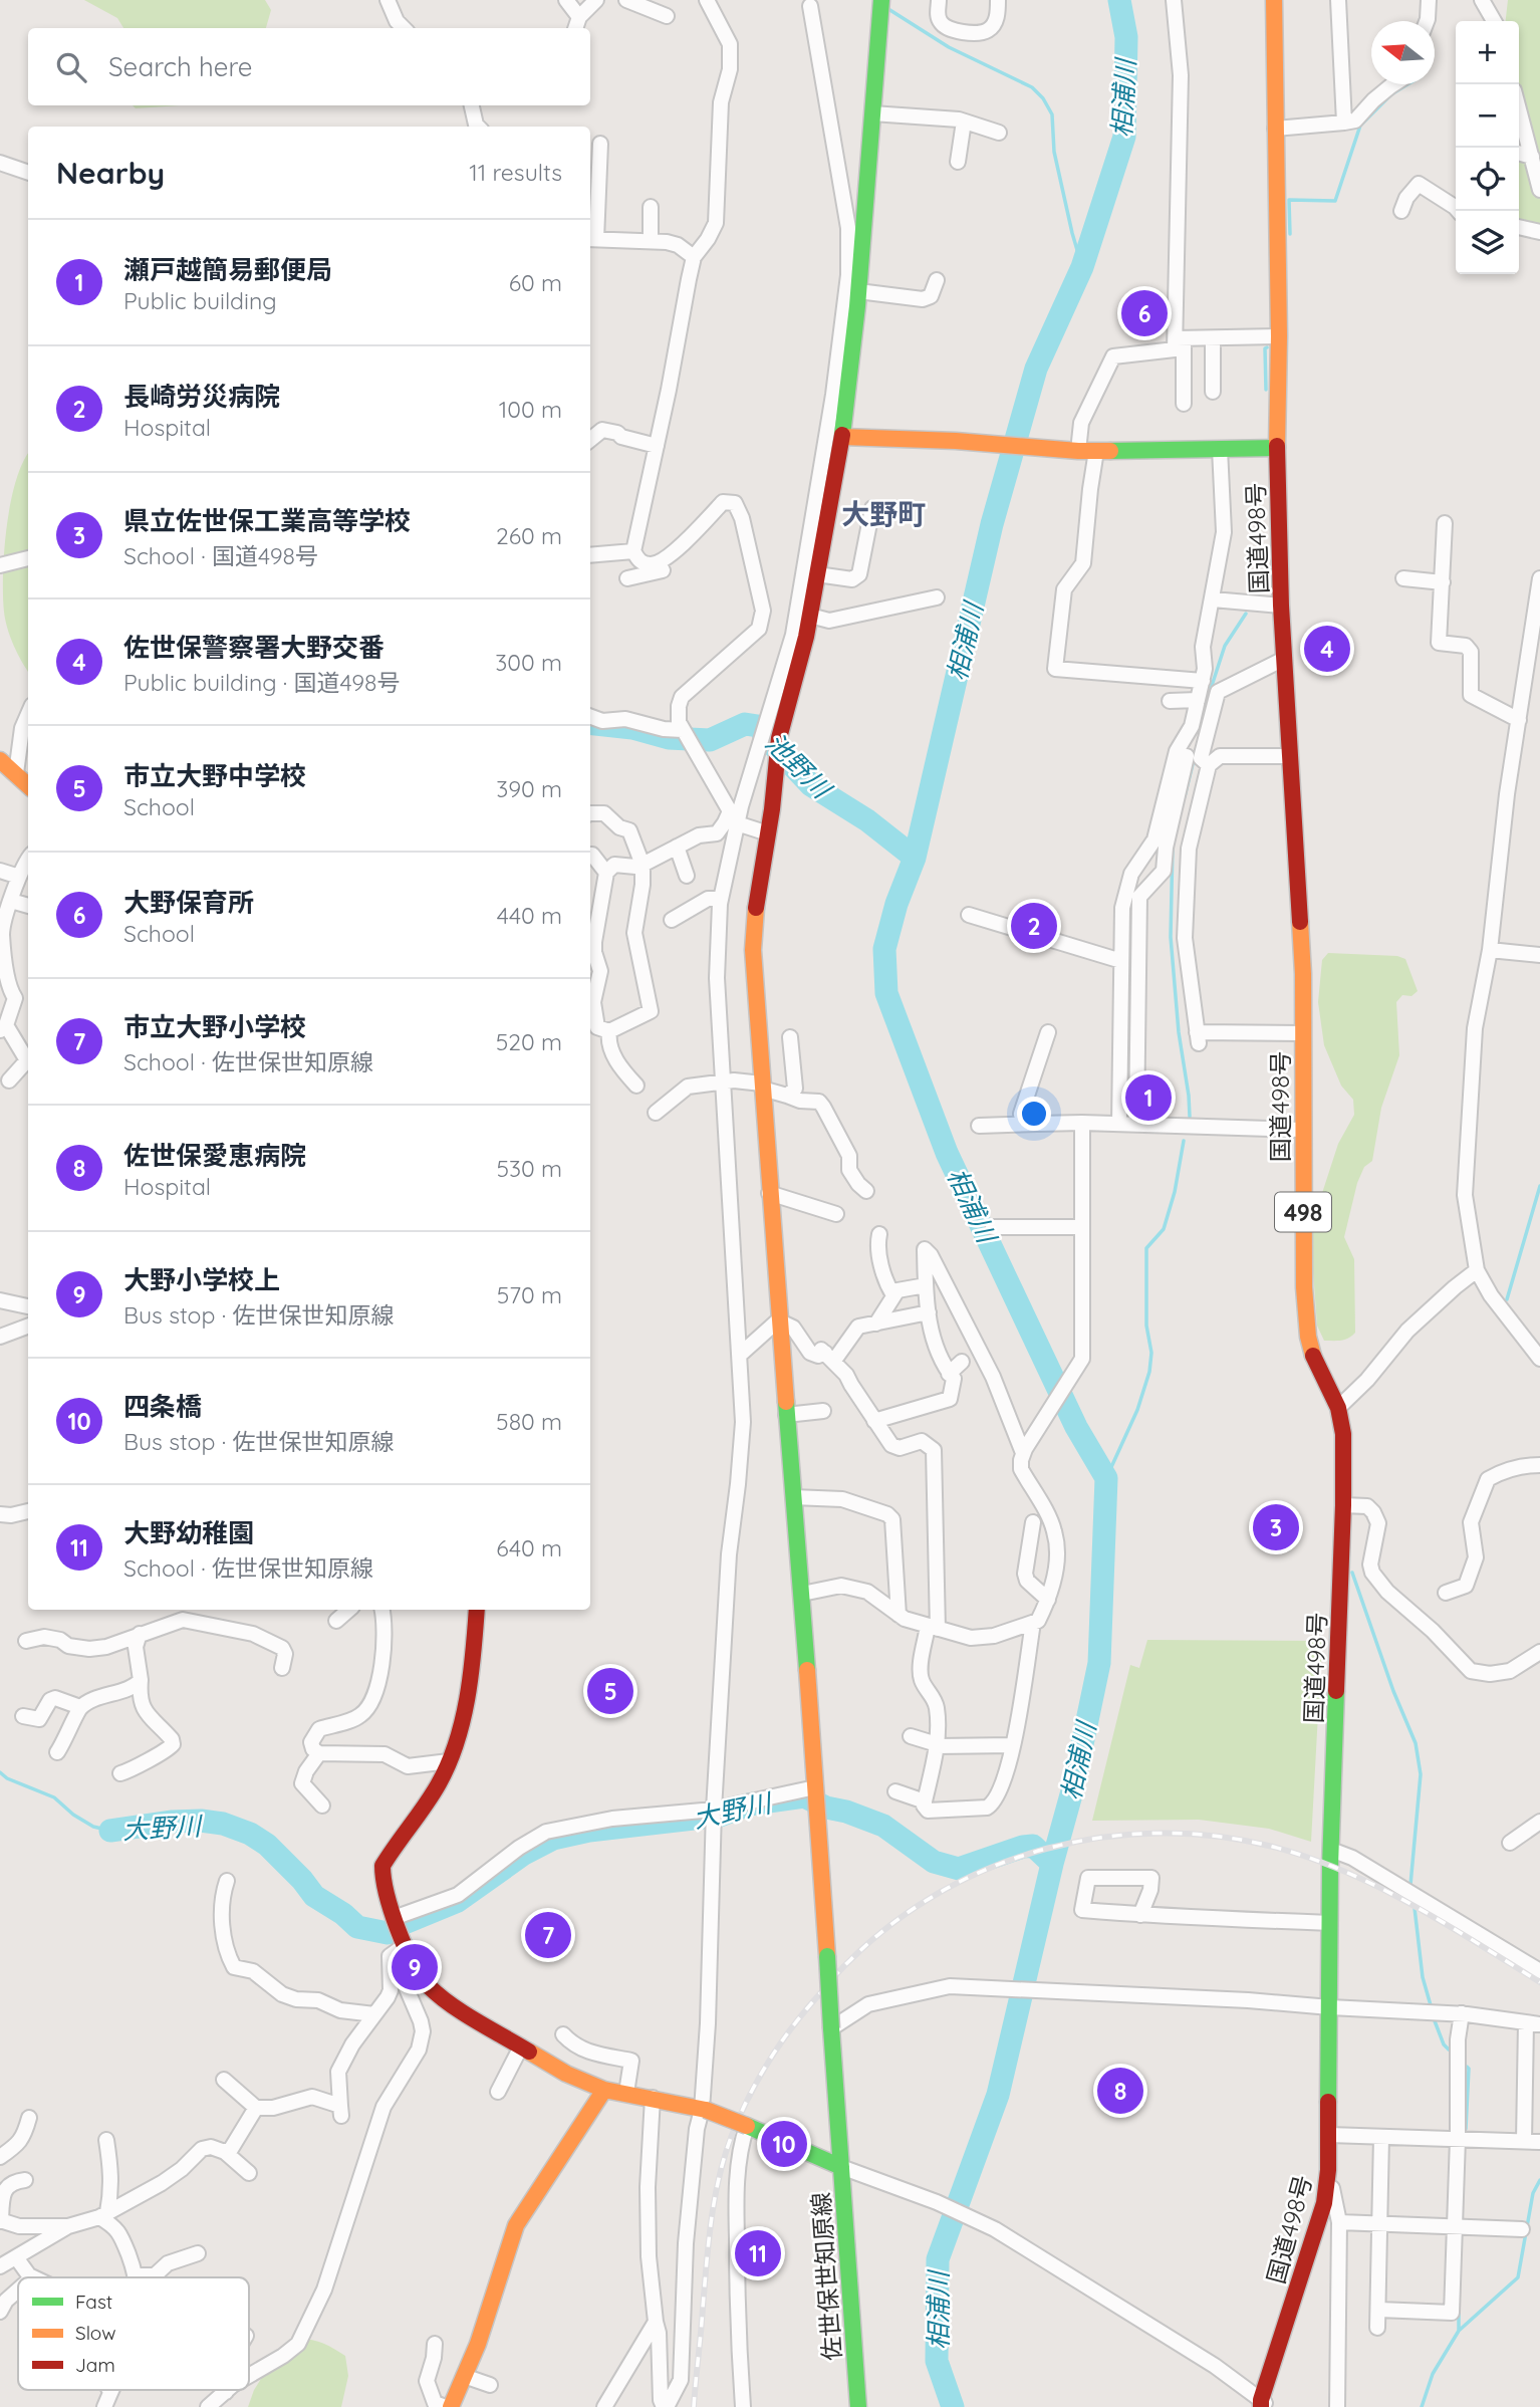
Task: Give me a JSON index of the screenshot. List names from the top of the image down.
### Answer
{
  "streets": {
    "main road": ["国道498号", "498", "佐世保世知原線"]
  },
  "districts": ["大野町"],
  "water": ["相浦川", "池野川", "大野川"],
  "legend": ["Fast", "Slow", "Jam"],
  "north": "left",
  "page": {
    "map_buttons": ["+", "−"],
    "search": "Search here",
    "heading": ["Nearby", "11 results"],
    "list": [
      {
        "mark": "1",
        "name": "瀬戸越簡易郵便局",
        "note": "Public building",
        "value": "60 m"
      },
      {
        "mark": "2",
        "name": "長崎労災病院",
        "note": "Hospital",
        "value": "100 m"
      },
      {
        "mark": "3",
        "name": "県立佐世保工業高等学校",
        "note": "School · 国道498号",
        "value": "260 m"
      },
      {
        "mark": "4",
        "name": "佐世保警察署大野交番",
        "note": "Public building · 国道498号",
        "value": "300 m"
      },
      {
        "mark": "5",
        "name": "市立大野中学校",
        "note": "School",
        "value": "390 m"
      },
      {
        "mark": "6",
        "name": "大野保育所",
        "note": "School",
        "value": "440 m"
      },
      {
        "mark": "7",
        "name": "市立大野小学校",
        "note": "School · 佐世保世知原線",
        "value": "520 m"
      },
      {
        "mark": "8",
        "name": "佐世保愛恵病院",
        "note": "Hospital",
        "value": "530 m"
      },
      {
        "mark": "9",
        "name": "大野小学校上",
        "note": "Bus stop · 佐世保世知原線",
        "value": "570 m"
      },
      {
        "mark": "10",
        "name": "四条橋",
        "note": "Bus stop · 佐世保世知原線",
        "value": "580 m"
      },
      {
        "mark": "11",
        "name": "大野幼稚園",
        "note": "School · 佐世保世知原線",
        "value": "640 m"
      }
    ],
    "pins": [
      "6",
      "4",
      "2",
      "1",
      "3",
      "5",
      "7",
      "9",
      "8",
      "10",
      "11"
    ]
  }
}
